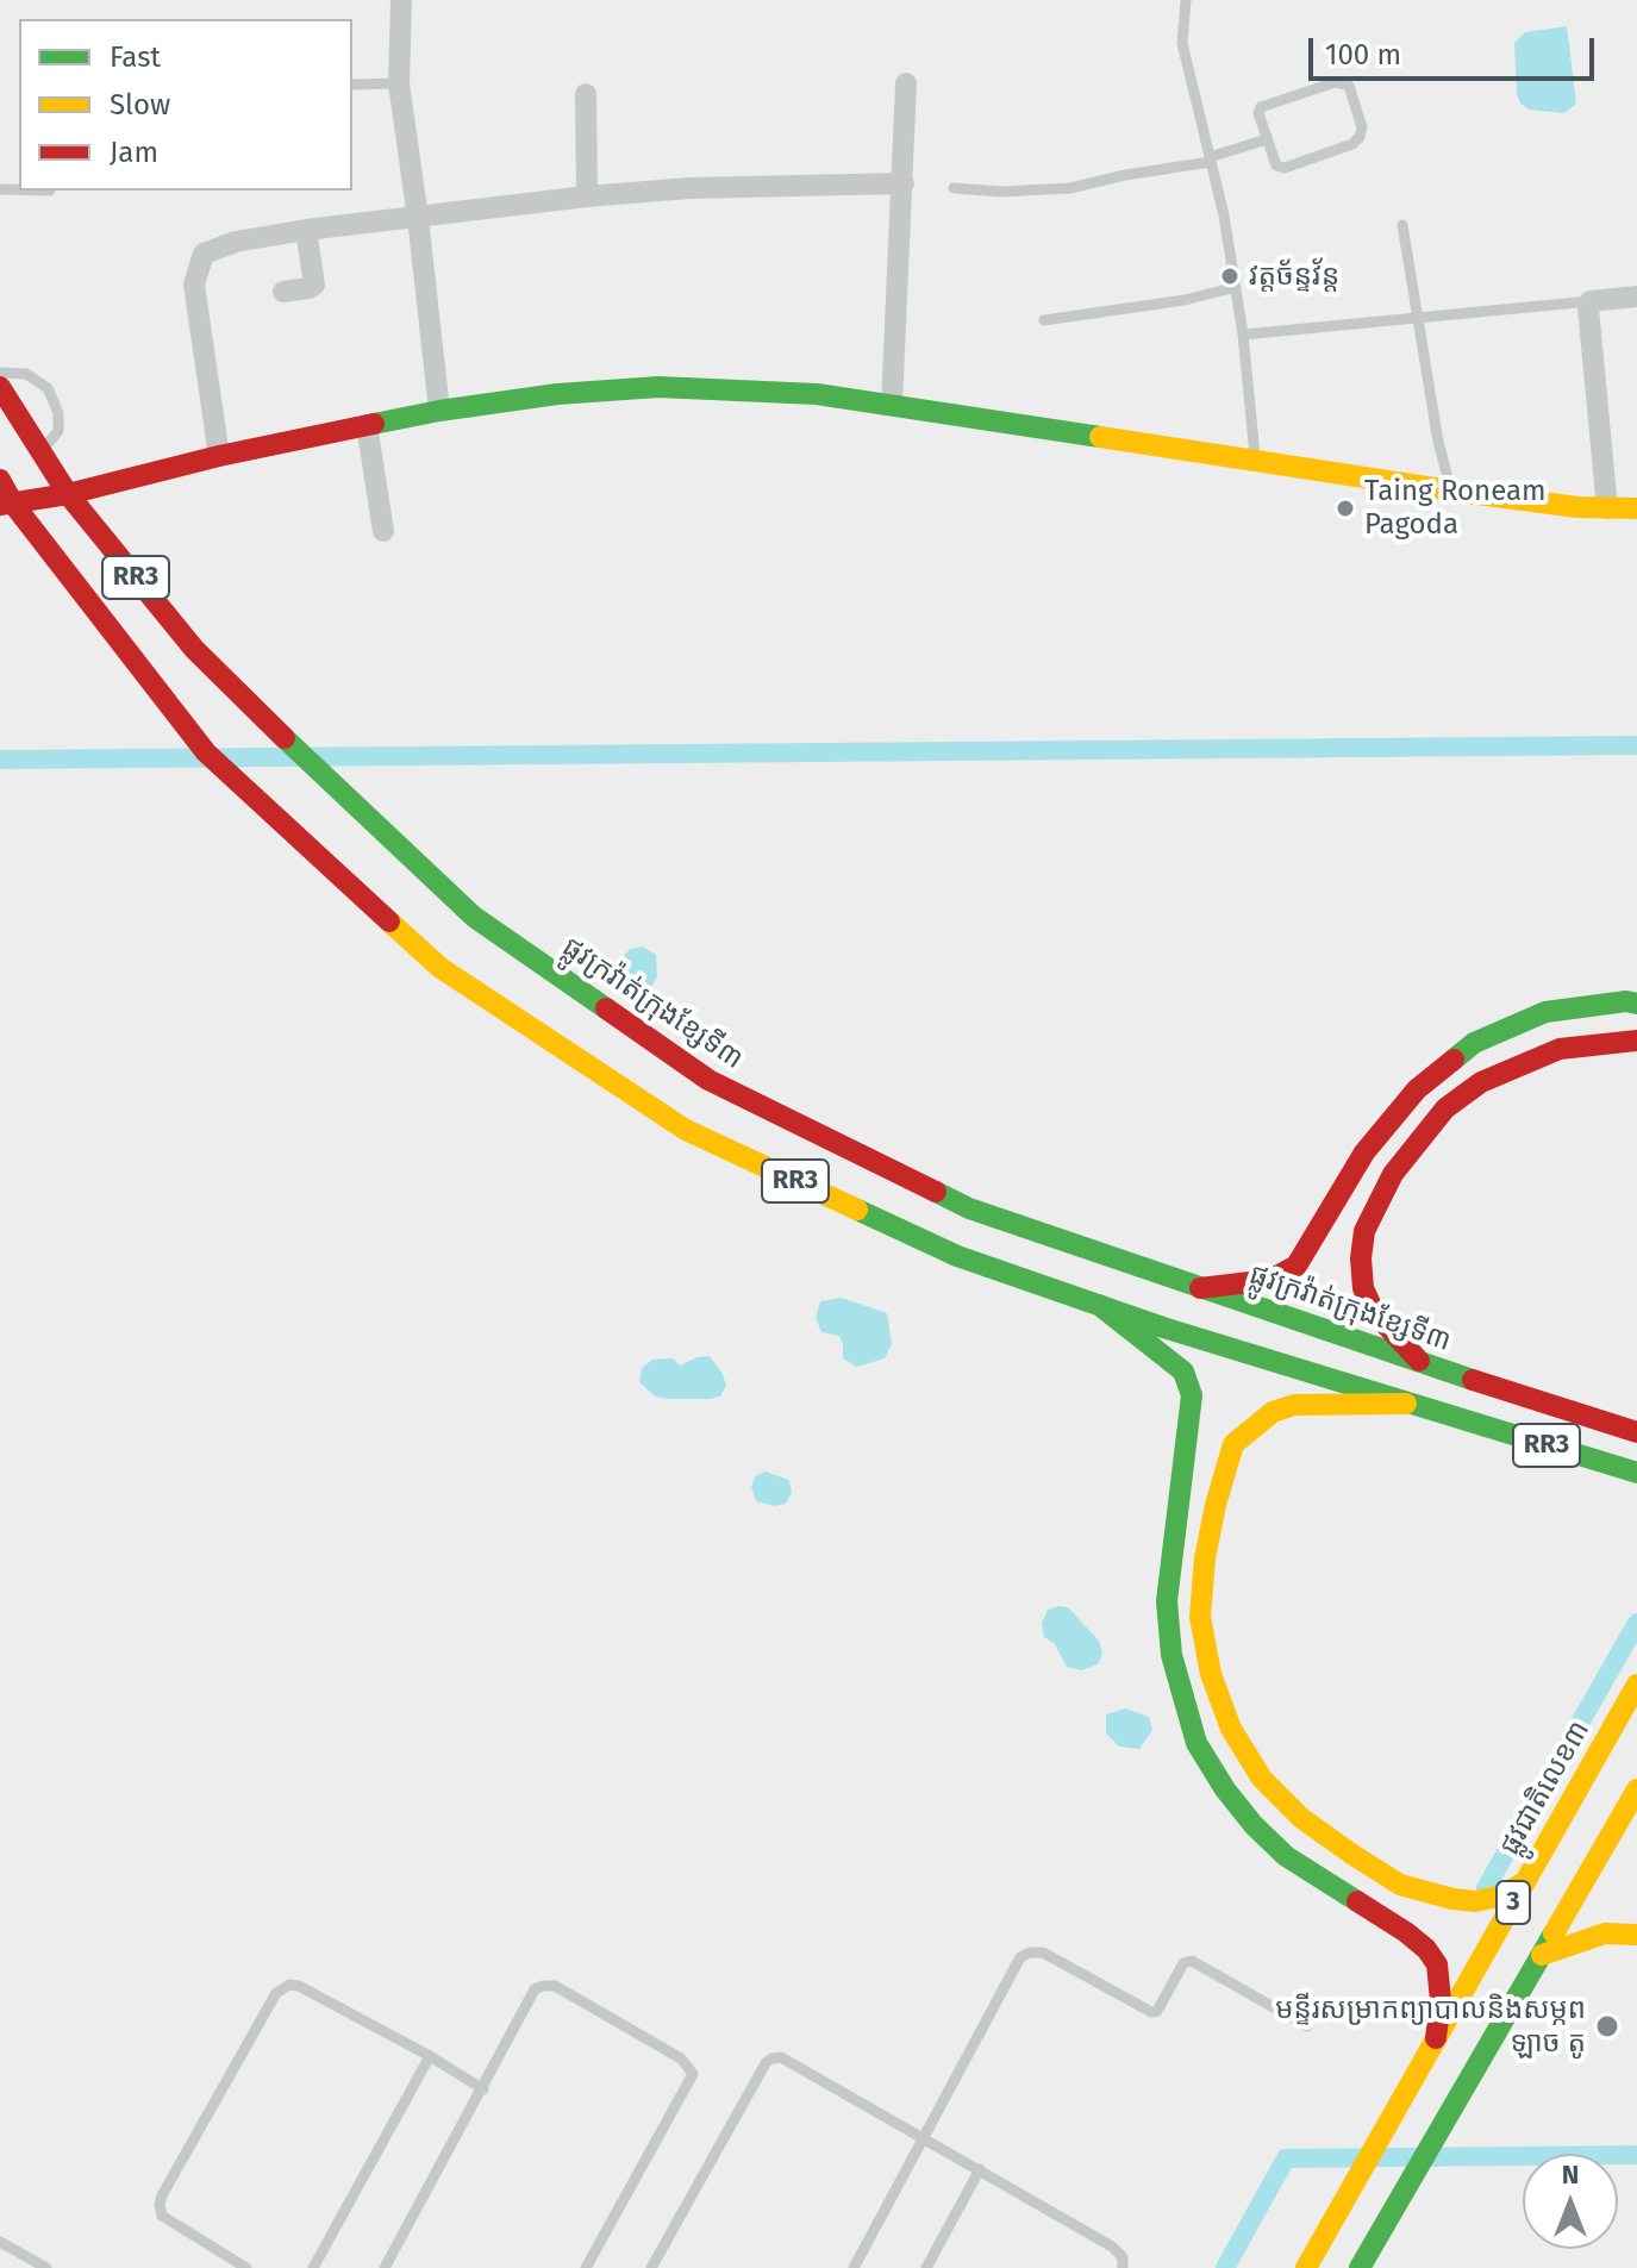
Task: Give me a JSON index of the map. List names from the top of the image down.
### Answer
{
  "streets": {
    "main road": [
      "RR3",
      "ផ្លូវក្រវ៉ាត់ក្រុងខ្សែទី៣",
      "ផ្លូវជាតិលេខ៣",
      "3"
    ]
  },
  "places": ["វត្តច័ន្ទវ័ន្ត", "Taing Roneam Pagoda", "មន្ទីរសម្រាកព្យាបាលនិងសម្ភព ឡាច តូ"],
  "legend": ["Fast", "Slow", "Jam"],
  "scale_bar": "100 m",
  "north": "top"
}
